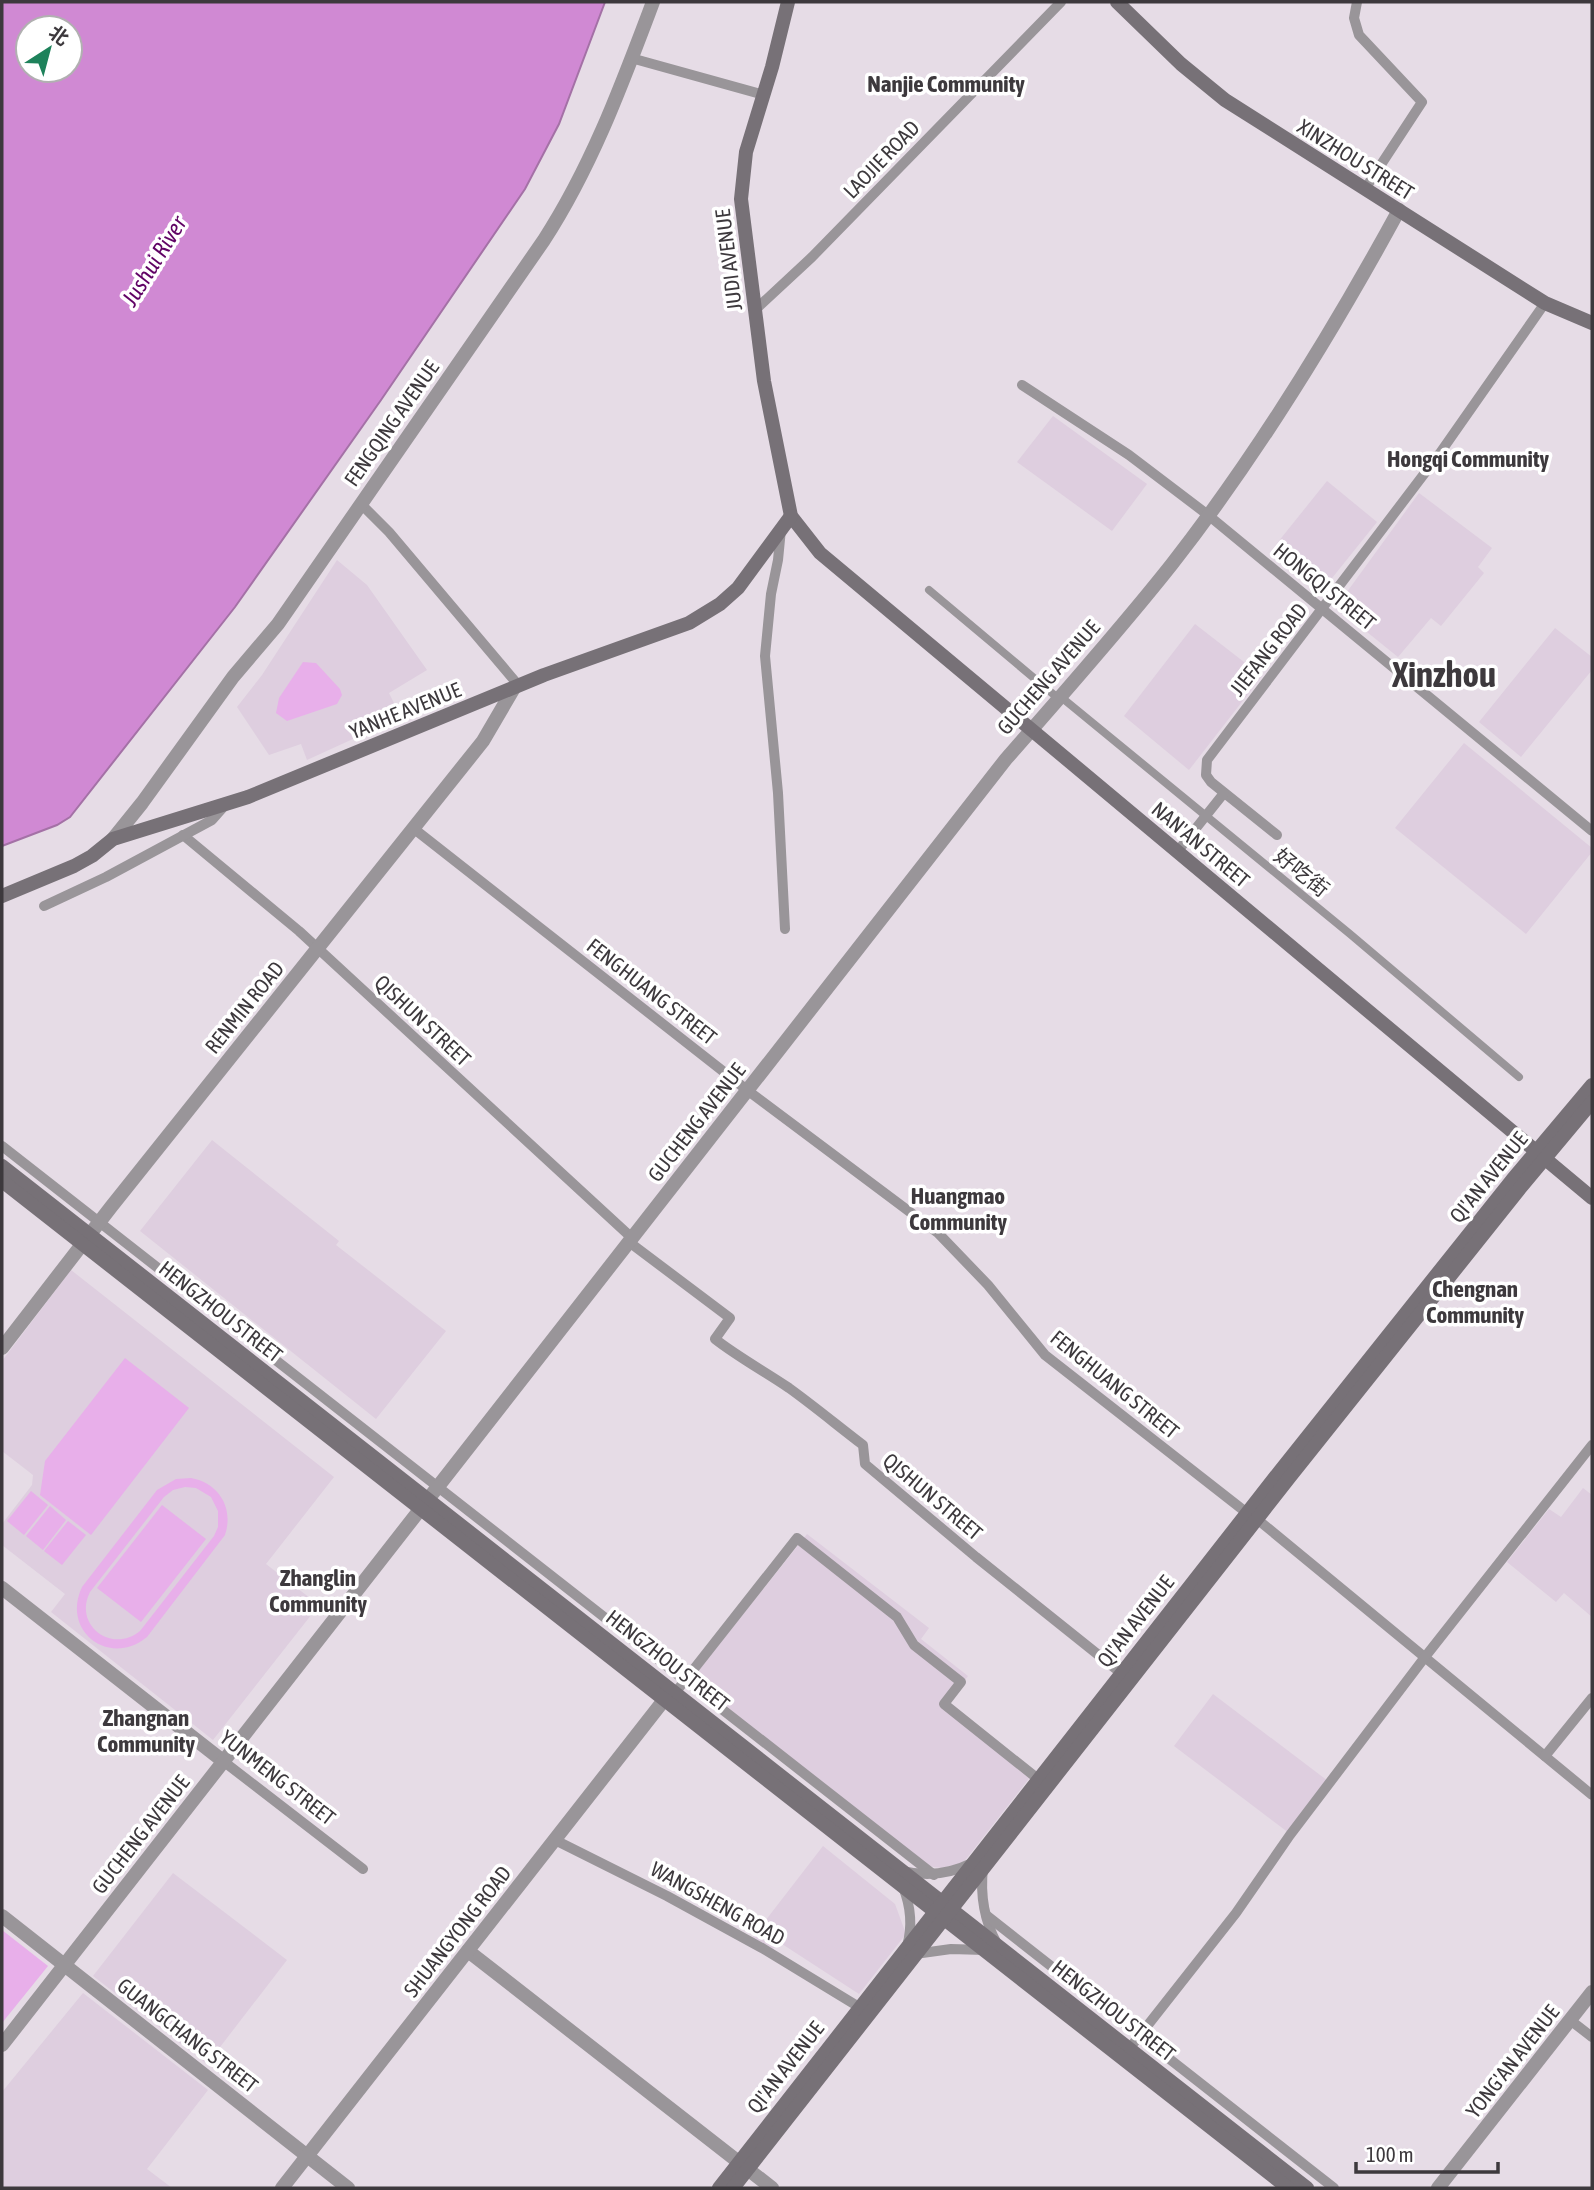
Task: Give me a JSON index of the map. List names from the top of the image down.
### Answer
{
  "streets": {
    "main road": [
      "XINZHOU STREET",
      "JUDI AVENUE",
      "YANHE AVENUE",
      "NAN'AN STREET",
      "QI'AN AVENUE",
      "HENGZHOU STREET"
    ],
    "street": [
      "LAOJIE ROAD",
      "FENGQING AVENUE",
      "HONGQI STREET",
      "JIEFANG ROAD",
      "GUCHENG AVENUE",
      "好吃街",
      "FENGHUANG STREET",
      "RENMIN ROAD",
      "QISHUN STREET",
      "YUNMENG STREET",
      "WANGSHENG ROAD",
      "SHUANGYONG ROAD",
      "GUANGCHANG STREET",
      "YONG'AN AVENUE"
    ]
  },
  "crossings": [
    ["LAOJIE ROAD", "JUDI AVENUE"],
    ["XINZHOU STREET", "JIEFANG ROAD"],
    ["XINZHOU STREET", "GUCHENG AVENUE"],
    ["JUDI AVENUE", "YANHE AVENUE"],
    ["JUDI AVENUE", "NAN'AN STREET"],
    ["FENGQING AVENUE", "YANHE AVENUE"],
    ["HONGQI STREET", "JIEFANG ROAD"],
    ["HONGQI STREET", "GUCHENG AVENUE"],
    ["GUCHENG AVENUE", "NAN'AN STREET"],
    ["GUCHENG AVENUE", "好吃街"],
    ["GUCHENG AVENUE", "FENGHUANG STREET"],
    ["GUCHENG AVENUE", "QISHUN STREET"],
    ["GUCHENG AVENUE", "HENGZHOU STREET"],
    ["GUCHENG AVENUE", "YUNMENG STREET"],
    ["GUCHENG AVENUE", "GUANGCHANG STREET"],
    ["YANHE AVENUE", "NAN'AN STREET"],
    ["YANHE AVENUE", "RENMIN ROAD"],
    ["NAN'AN STREET", "QI'AN AVENUE"],
    ["FENGHUANG STREET", "RENMIN ROAD"],
    ["FENGHUANG STREET", "QI'AN AVENUE"],
    ["RENMIN ROAD", "QISHUN STREET"],
    ["RENMIN ROAD", "HENGZHOU STREET"],
    ["QISHUN STREET", "QI'AN AVENUE"],
    ["QI'AN AVENUE", "HENGZHOU STREET"],
    ["QI'AN AVENUE", "WANGSHENG ROAD"],
    ["QI'AN AVENUE", "SHUANGYONG ROAD"],
    ["HENGZHOU STREET", "SHUANGYONG ROAD"],
    ["WANGSHENG ROAD", "SHUANGYONG ROAD"],
    ["SHUANGYONG ROAD", "GUANGCHANG STREET"]
  ],
  "districts": [
    "Nanjie Community",
    "Hongqi Community",
    "Xinzhou",
    "Huangmao Community",
    "Chengnan Community",
    "Zhanglin Community",
    "Zhangnan Community"
  ],
  "water": ["Jushui River"],
  "scale_bar": "100 m",
  "north": "top right"
}
